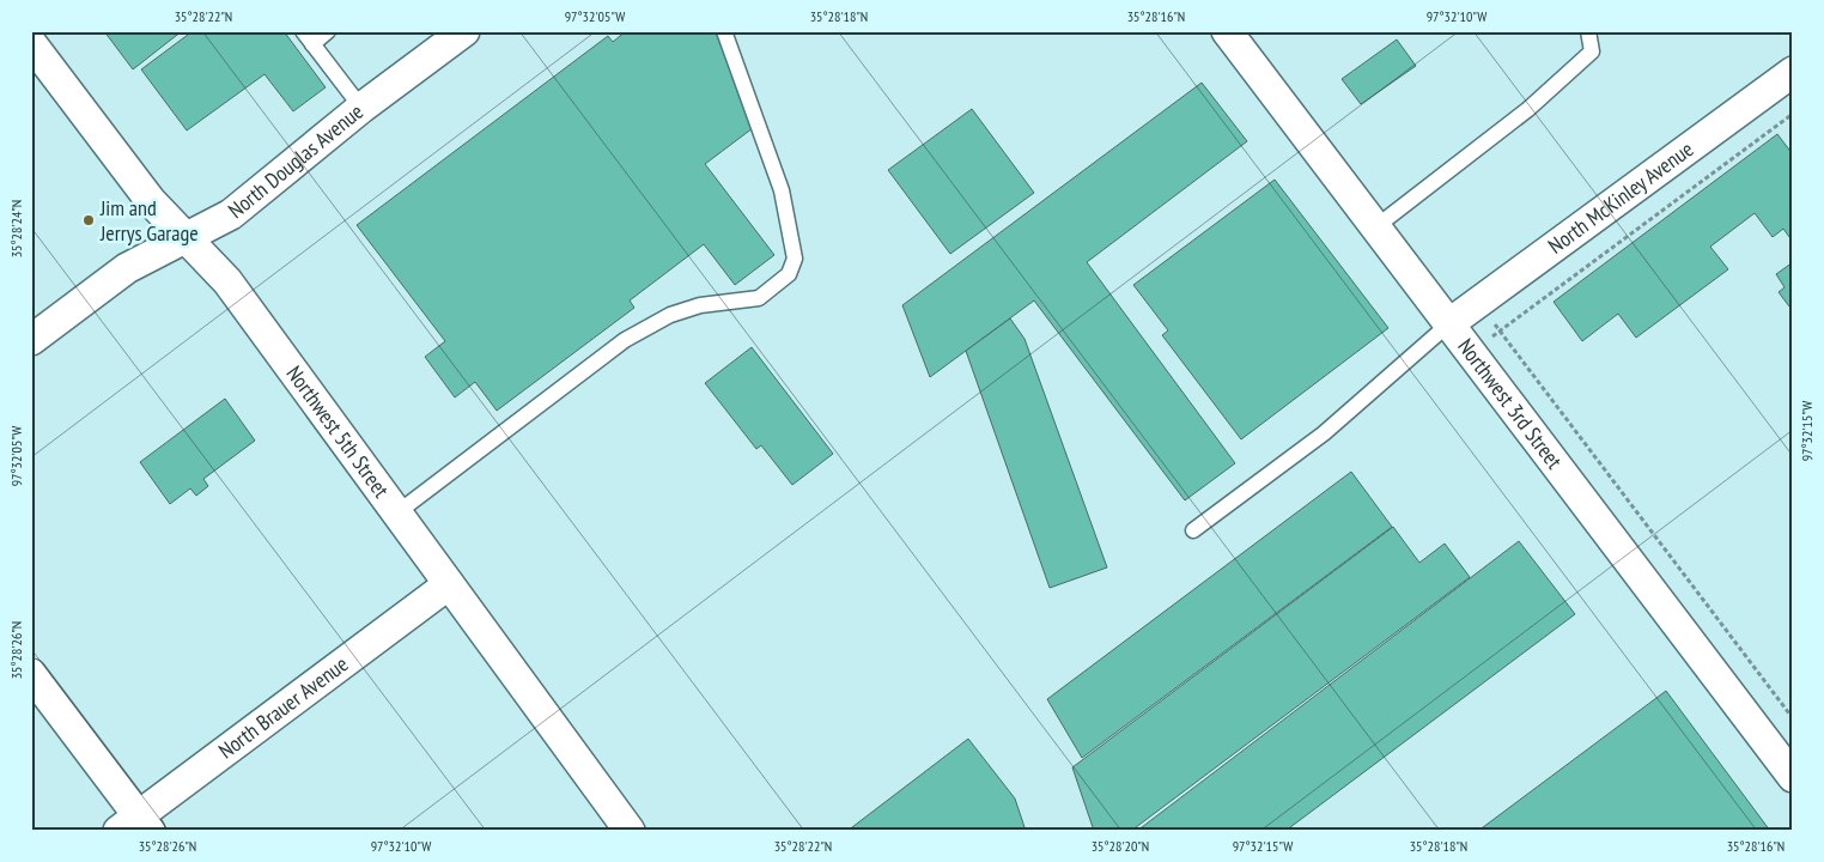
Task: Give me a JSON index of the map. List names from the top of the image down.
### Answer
{
  "streets": {
    "street": [
      "North Douglas Avenue",
      "North McKinley Avenue",
      "Northwest 3rd Street",
      "Northwest 5th Street",
      "North Brauer Avenue"
    ]
  },
  "crossings": [
    ["North Douglas Avenue", "Northwest 5th Street"],
    ["North McKinley Avenue", "Northwest 3rd Street"],
    ["Northwest 5th Street", "North Brauer Avenue"]
  ],
  "places": ["Jim and Jerrys Garage"],
  "coordinates": [
    "35°28'22\"N",
    "97°32'05\"W",
    "35°28'18\"N",
    "35°28'16\"N",
    "97°32'10\"W",
    "35°28'24\"N",
    "97°32'15\"W",
    "35°28'26\"N",
    "35°28'20\"N"
  ]
}
